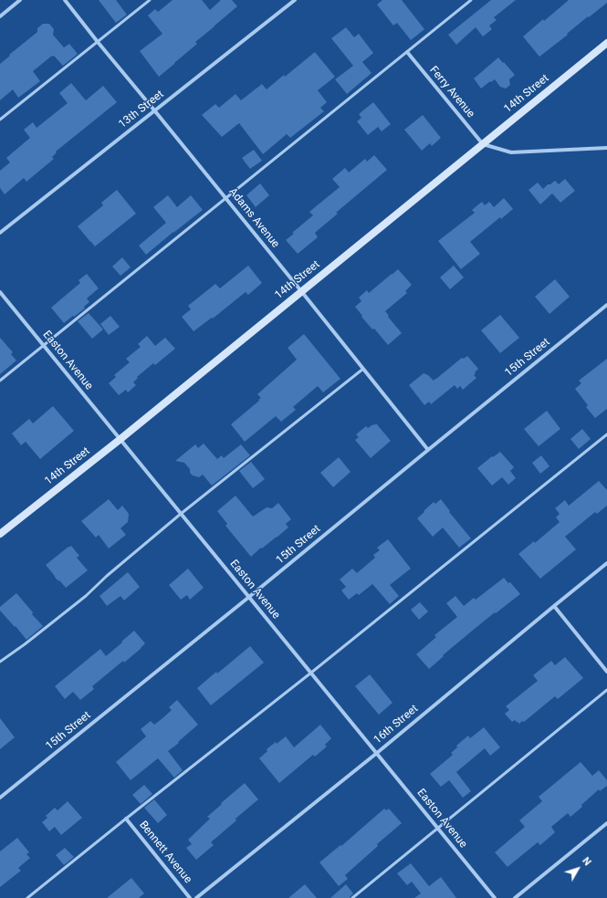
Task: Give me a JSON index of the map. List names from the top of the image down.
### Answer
{
  "streets": {
    "street": [
      "Ferry Avenue",
      "14th Street",
      "13th Street",
      "Adams Avenue",
      "15th Street",
      "Easton Avenue",
      "16th Street",
      "Bennett Avenue"
    ]
  },
  "crossings": [
    ["Ferry Avenue", "14th Street"],
    ["14th Street", "Adams Avenue"],
    ["14th Street", "Easton Avenue"],
    ["13th Street", "Adams Avenue"],
    ["Adams Avenue", "15th Street"],
    ["15th Street", "Easton Avenue"],
    ["Easton Avenue", "16th Street"]
  ],
  "north": "top right"
}
